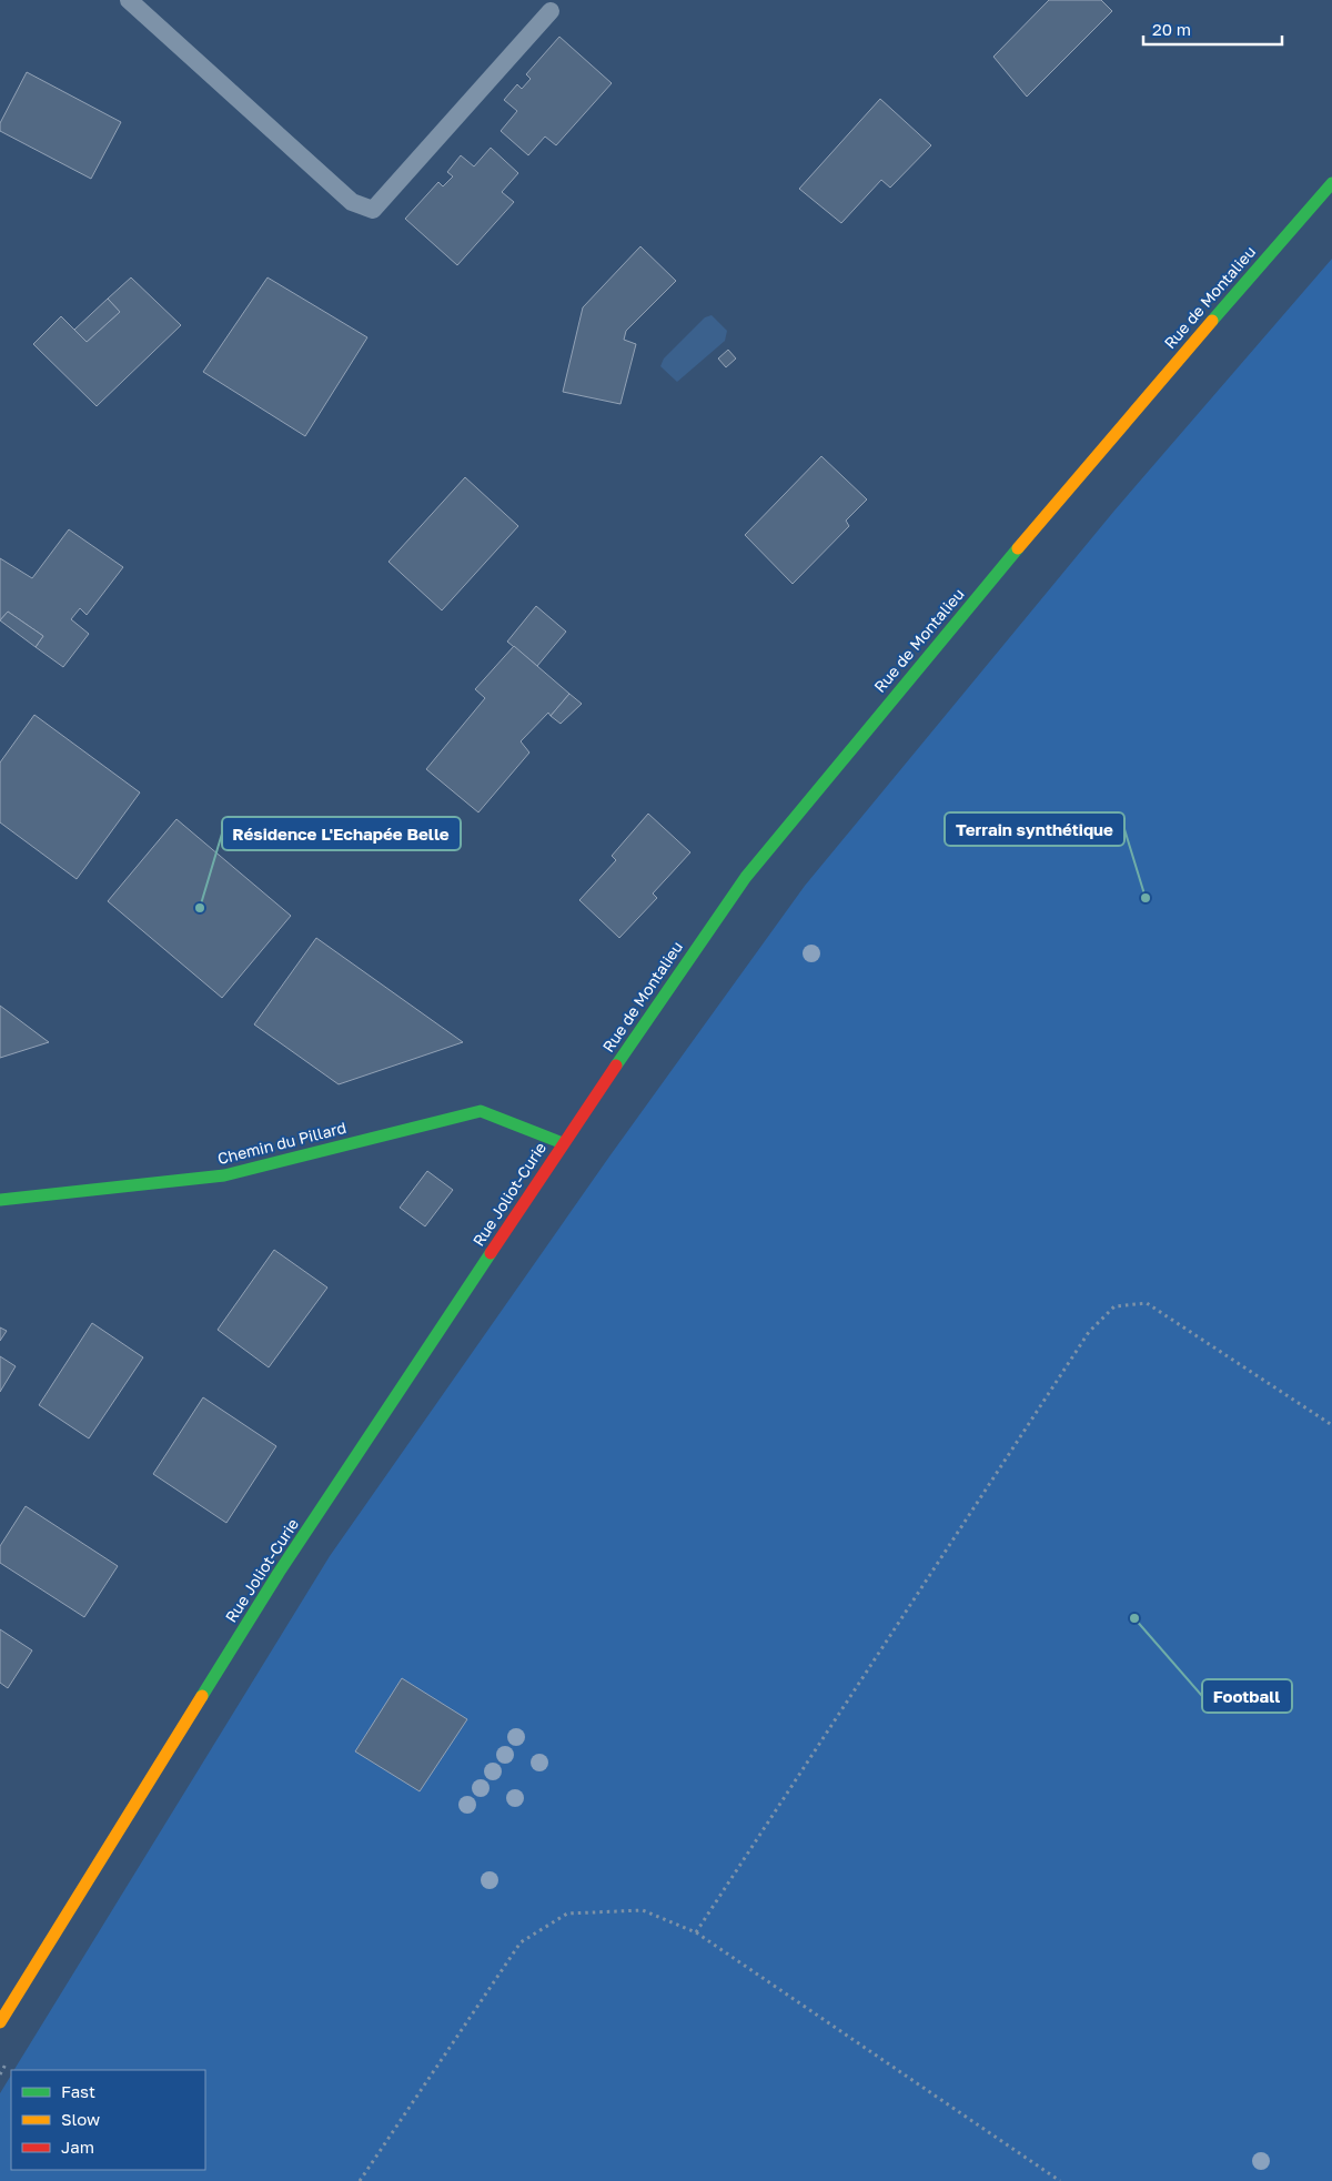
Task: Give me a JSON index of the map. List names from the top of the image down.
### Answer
{
  "streets": {
    "street": ["Rue de Montalieu", "Chemin du Pillard", "Rue Joliot-Curie"]
  },
  "crossings": [
    ["Rue de Montalieu", "Chemin du Pillard"],
    ["Rue de Montalieu", "Rue Joliot-Curie"],
    ["Chemin du Pillard", "Rue Joliot-Curie"]
  ],
  "places": ["Terrain synthétique", "Résidence L'Echapée Belle", "Football"],
  "legend": ["Fast", "Slow", "Jam"],
  "scale_bar": "20 m"
}
